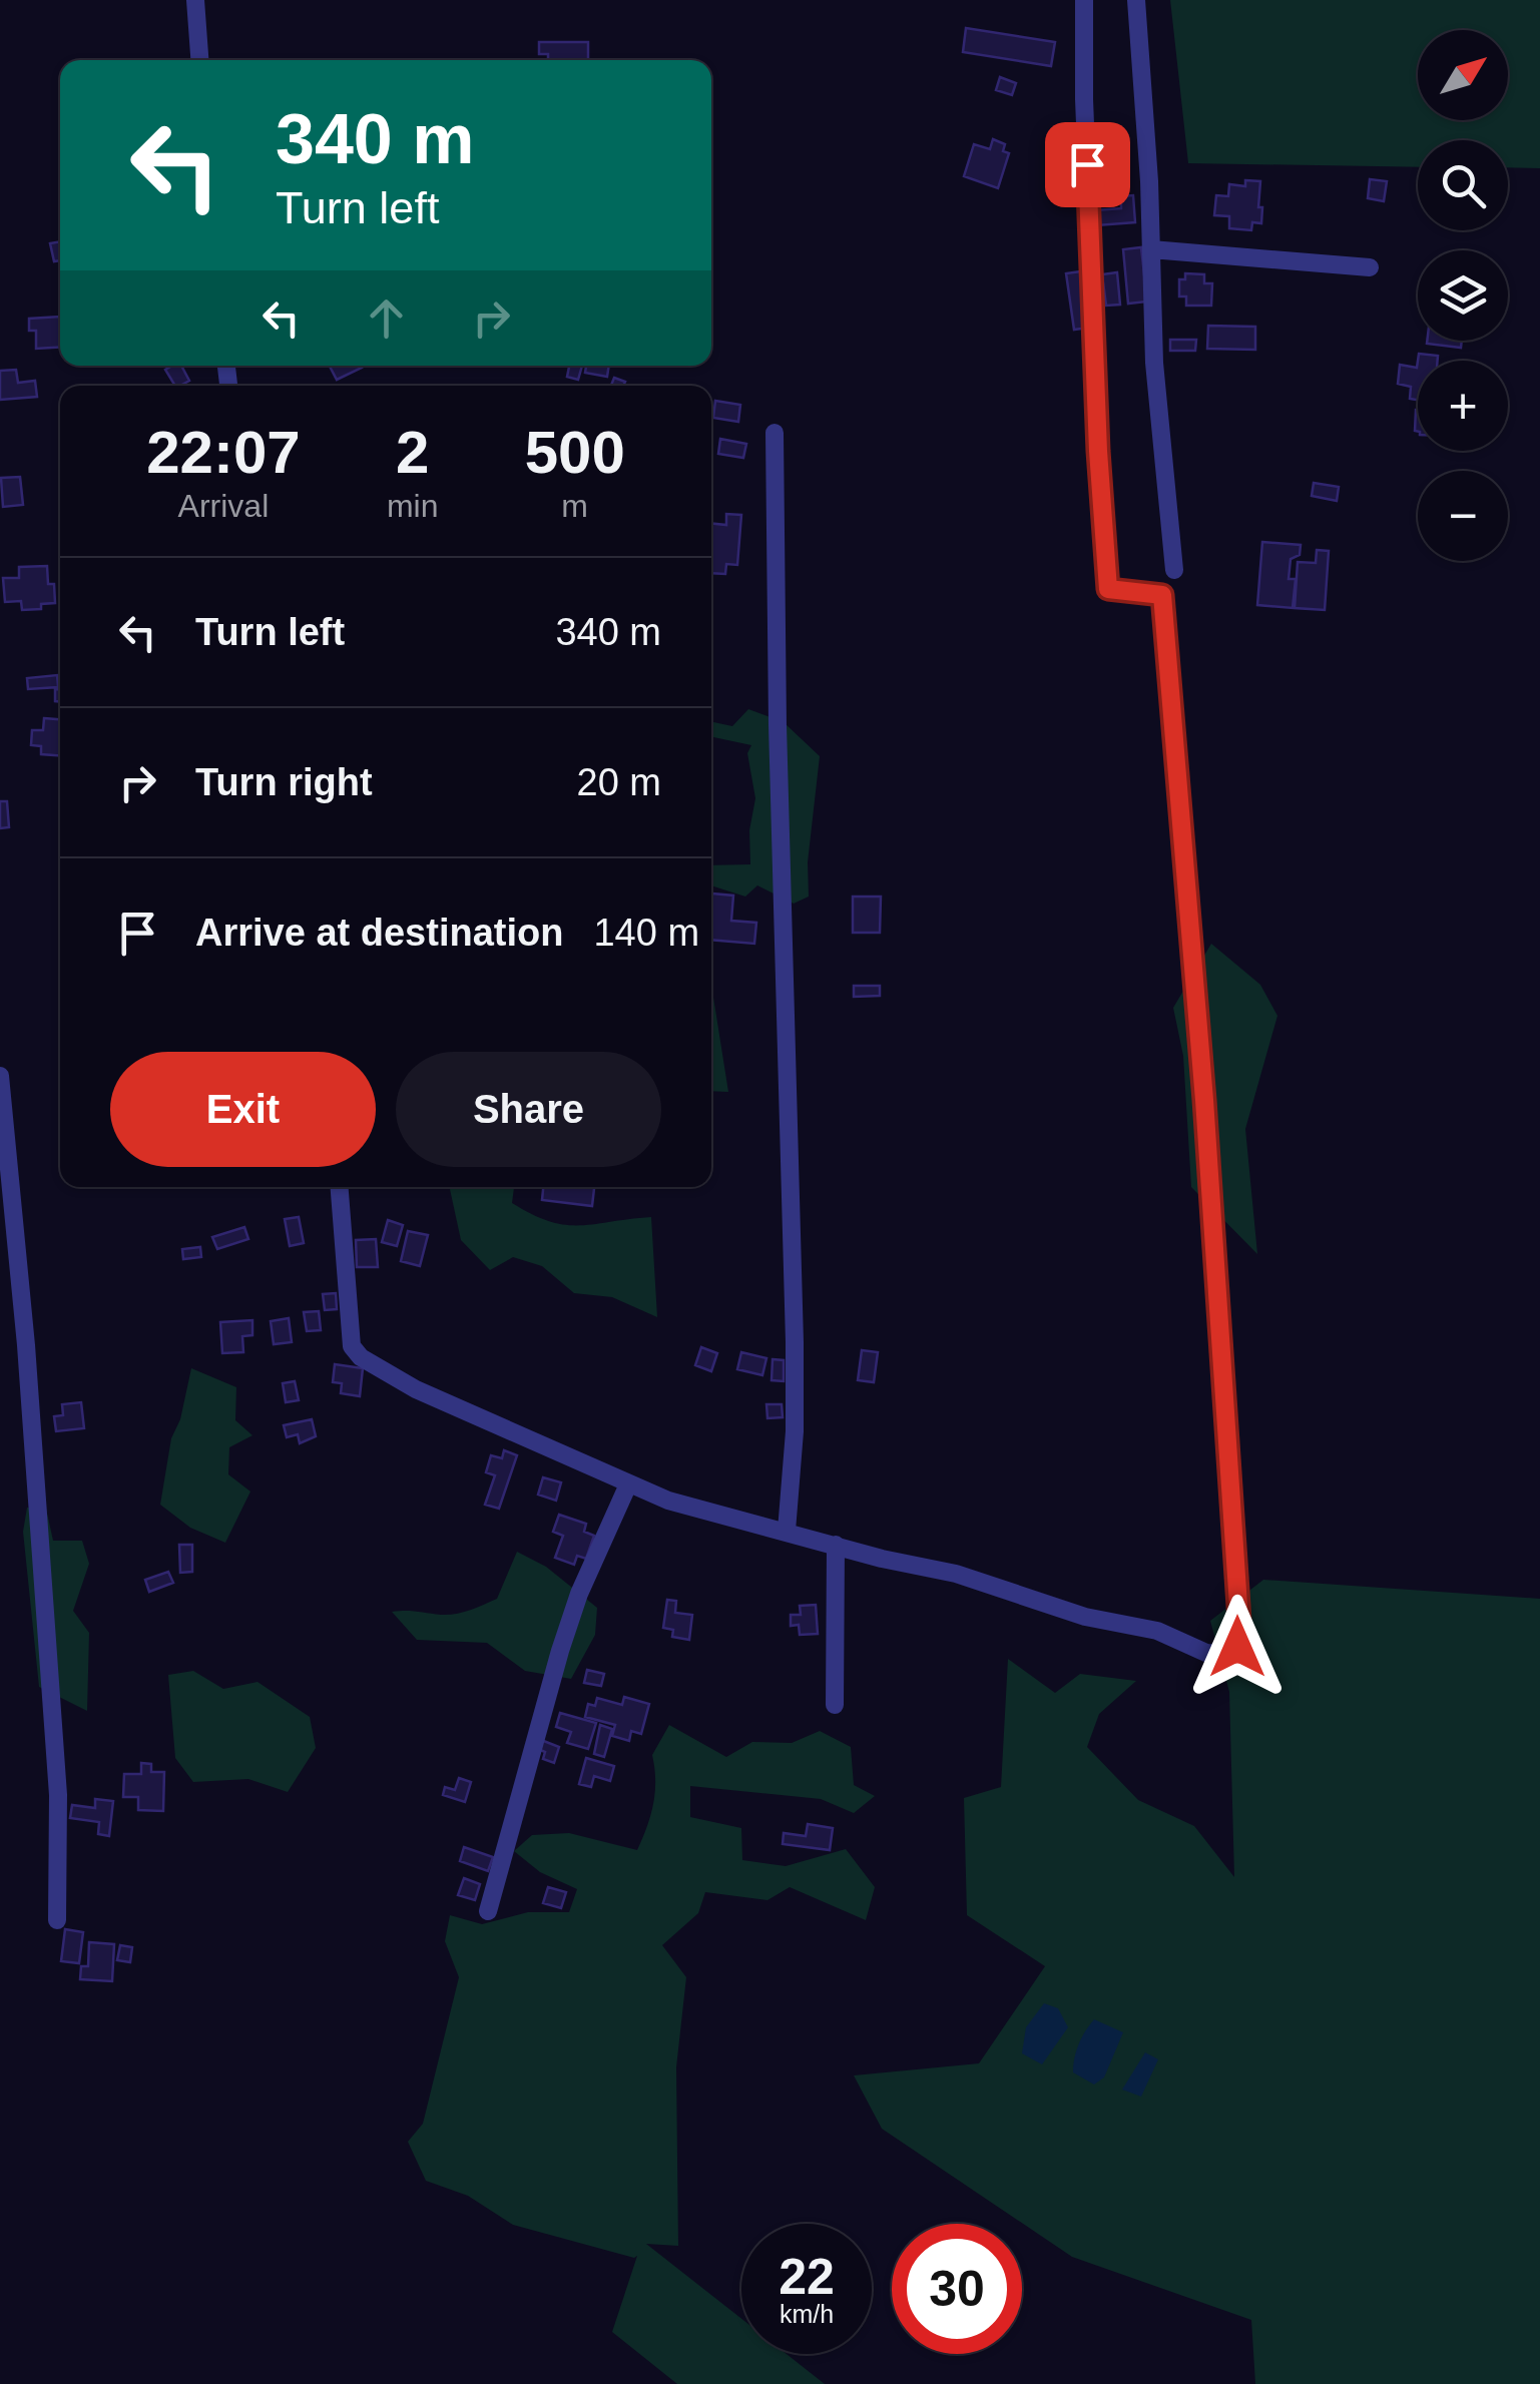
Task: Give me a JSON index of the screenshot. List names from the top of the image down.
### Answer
{
  "north": "top right",
  "page": {
    "map_buttons": ["+", "−"],
    "turn": ["340 m", "Turn left"],
    "eta": [
      "22:07",
      "Arrival",
      "2",
      "min",
      "500",
      "m"
    ],
    "list": [
      {
        "name": "Turn left",
        "value": "340 m"
      },
      {
        "name": "Turn right",
        "value": "20 m"
      },
      {
        "name": "Arrive at destination",
        "value": "140 m"
      }
    ],
    "buttons": ["Exit", "Share"],
    "speed": "22 km/h",
    "limit": "30"
  }
}
